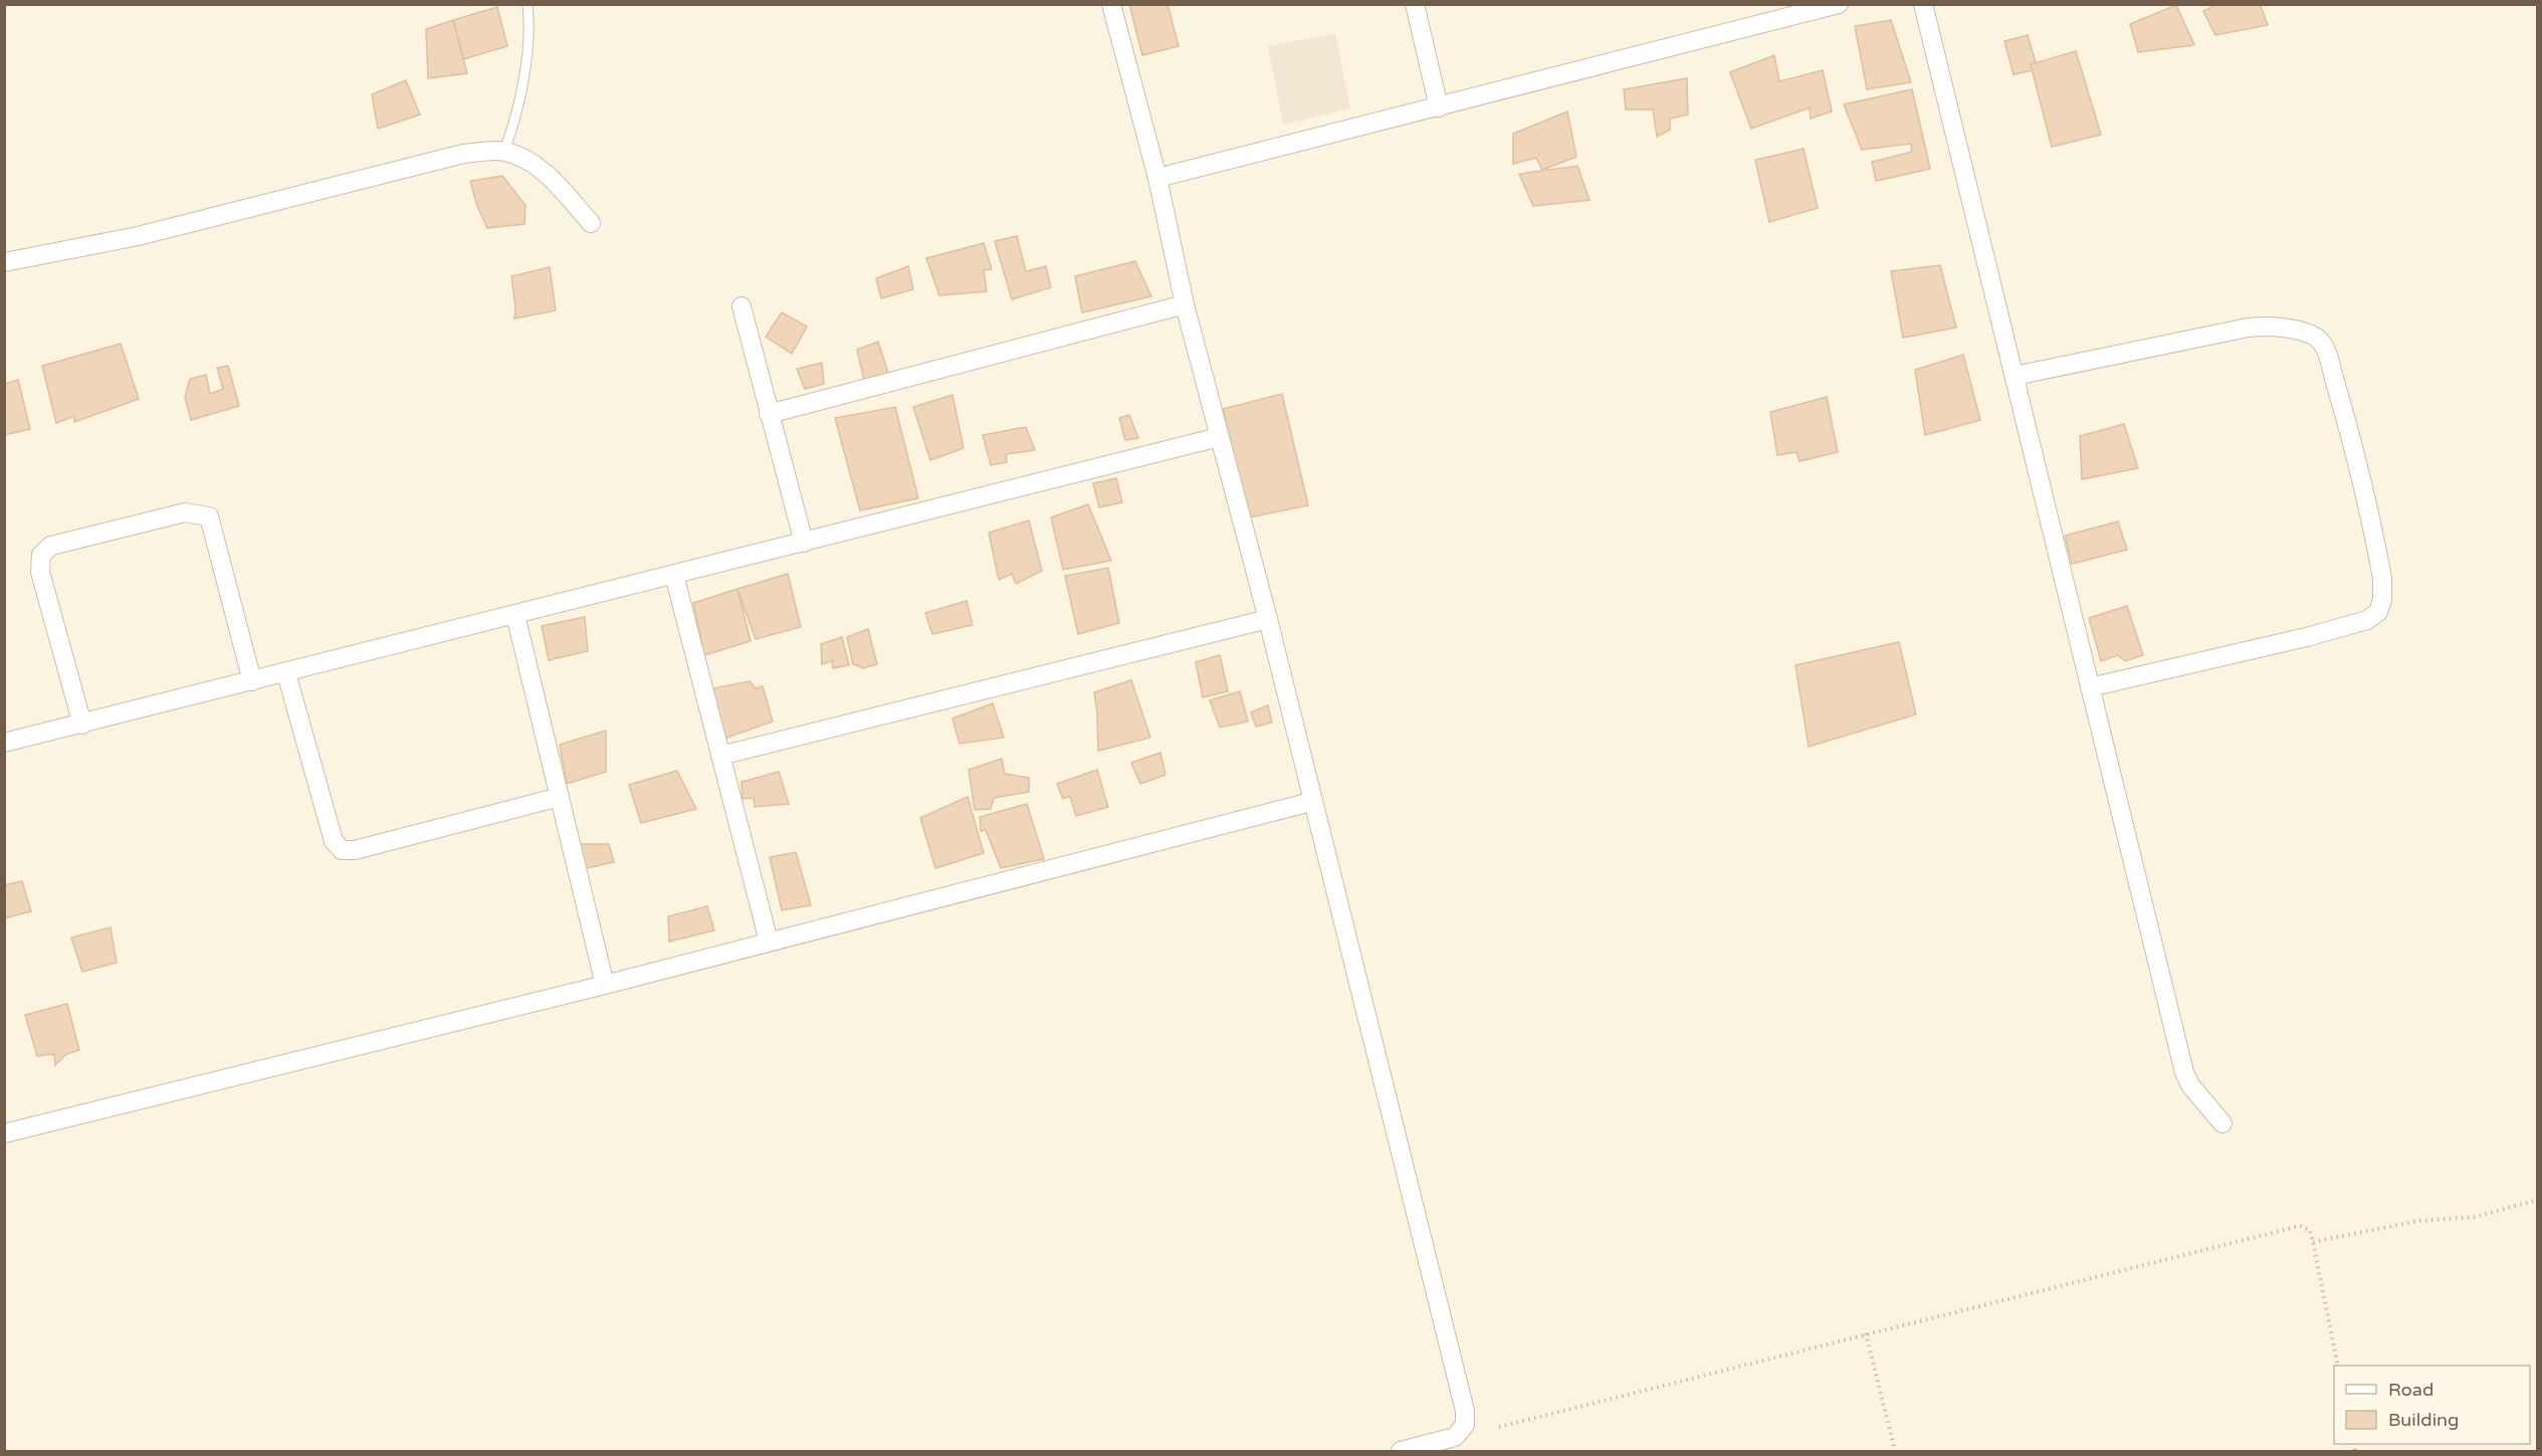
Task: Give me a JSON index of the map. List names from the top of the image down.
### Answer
{
  "legend": ["Road", "Building"]
}
